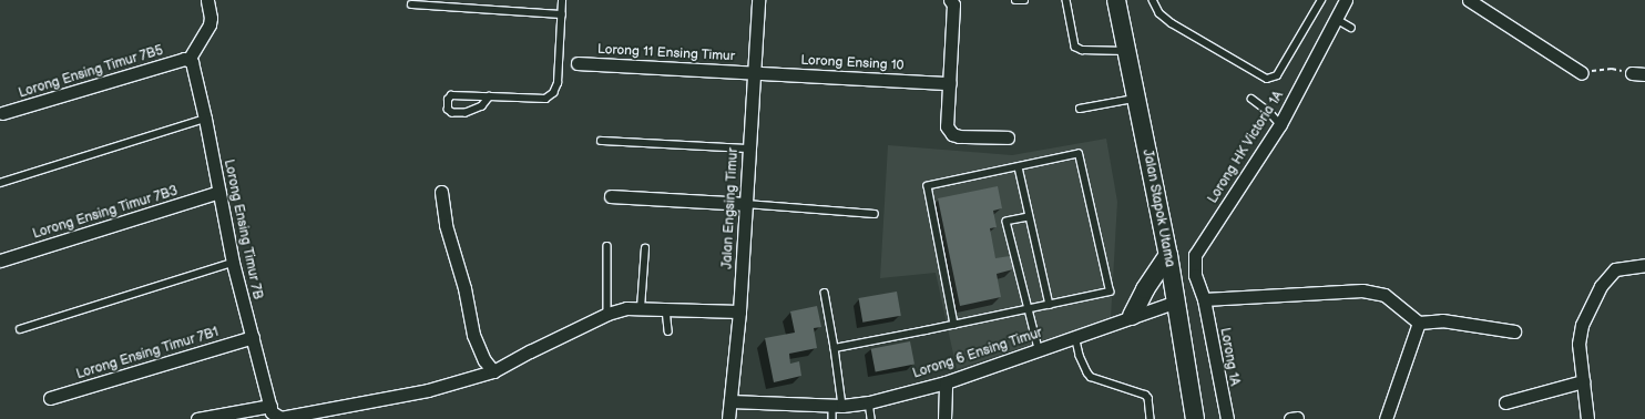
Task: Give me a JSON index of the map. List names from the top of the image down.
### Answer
{
  "streets": {
    "main road": ["Jalan Stapok Utama"],
    "street": [
      "Lorong 11 Ensing Timur",
      "Lorong Ensing 10",
      "Lorong Ensing Timur 7B5",
      "Lorong HK Victoria 1A",
      "Jalan Engsing Timur",
      "Lorong Ensing Timur 7B3",
      "Lorong Ensing Timur 7B",
      "Lorong Ensing Timur 7B1",
      "Lorong 6 Ensing Timur",
      "Lorong 1A"
    ]
  },
  "crossings": [
    ["Lorong 11 Ensing Timur", "Lorong Ensing 10"],
    ["Lorong 11 Ensing Timur", "Jalan Engsing Timur"],
    ["Lorong Ensing 10", "Jalan Engsing Timur"],
    ["Lorong Ensing Timur 7B5", "Lorong Ensing Timur 7B"],
    ["Lorong HK Victoria 1A", "Lorong 1A"],
    ["Jalan Engsing Timur", "Lorong 6 Ensing Timur"],
    ["Jalan Stapok Utama", "Lorong 6 Ensing Timur"],
    ["Lorong Ensing Timur 7B3", "Lorong Ensing Timur 7B"],
    ["Lorong Ensing Timur 7B", "Lorong Ensing Timur 7B1"]
  ]
}
